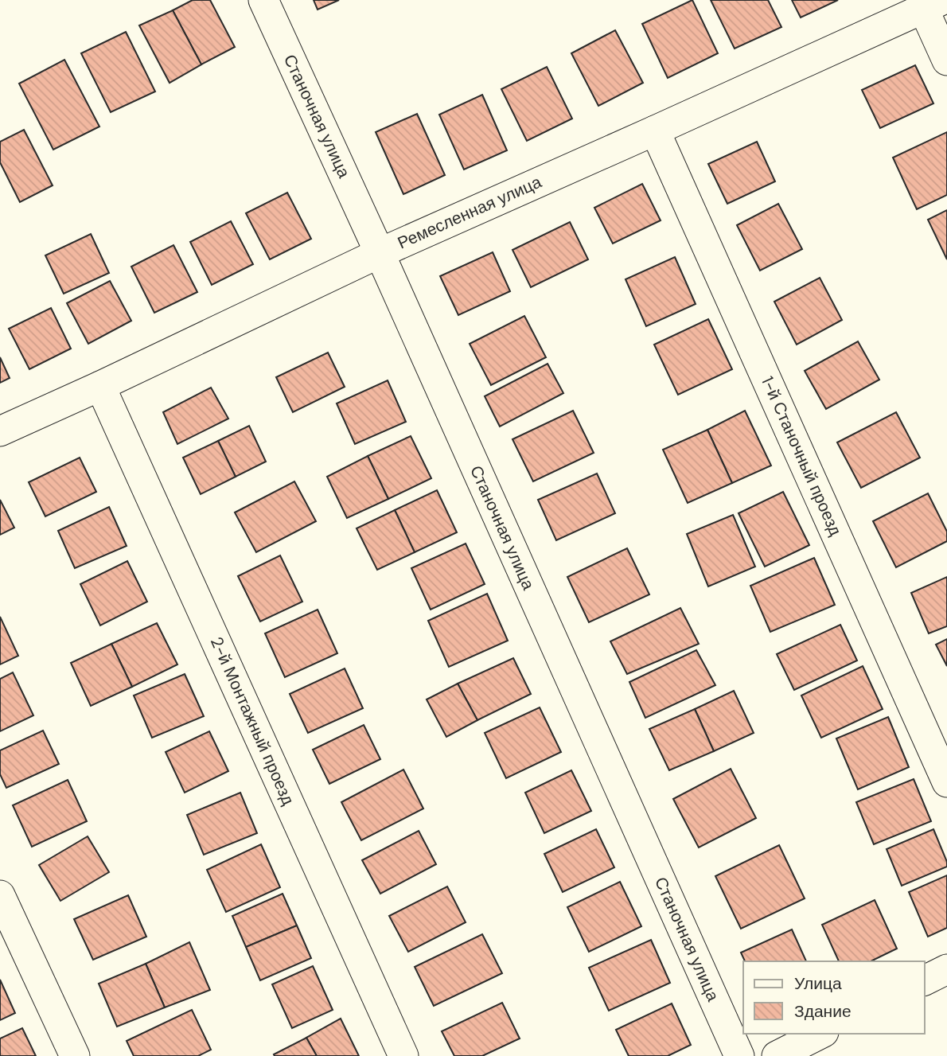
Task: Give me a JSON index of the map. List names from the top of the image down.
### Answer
{
  "streets": {
    "street": [
      "Станочная улица",
      "Ремесленная улица",
      "1-й Станочный проезд",
      "2-й Монтажный проезд"
    ]
  },
  "crossings": [
    ["Станочная улица", "Ремесленная улица"],
    ["Ремесленная улица", "1-й Станочный проезд"],
    ["Ремесленная улица", "2-й Монтажный проезд"]
  ],
  "legend": ["Улица", "Здание"]
}
